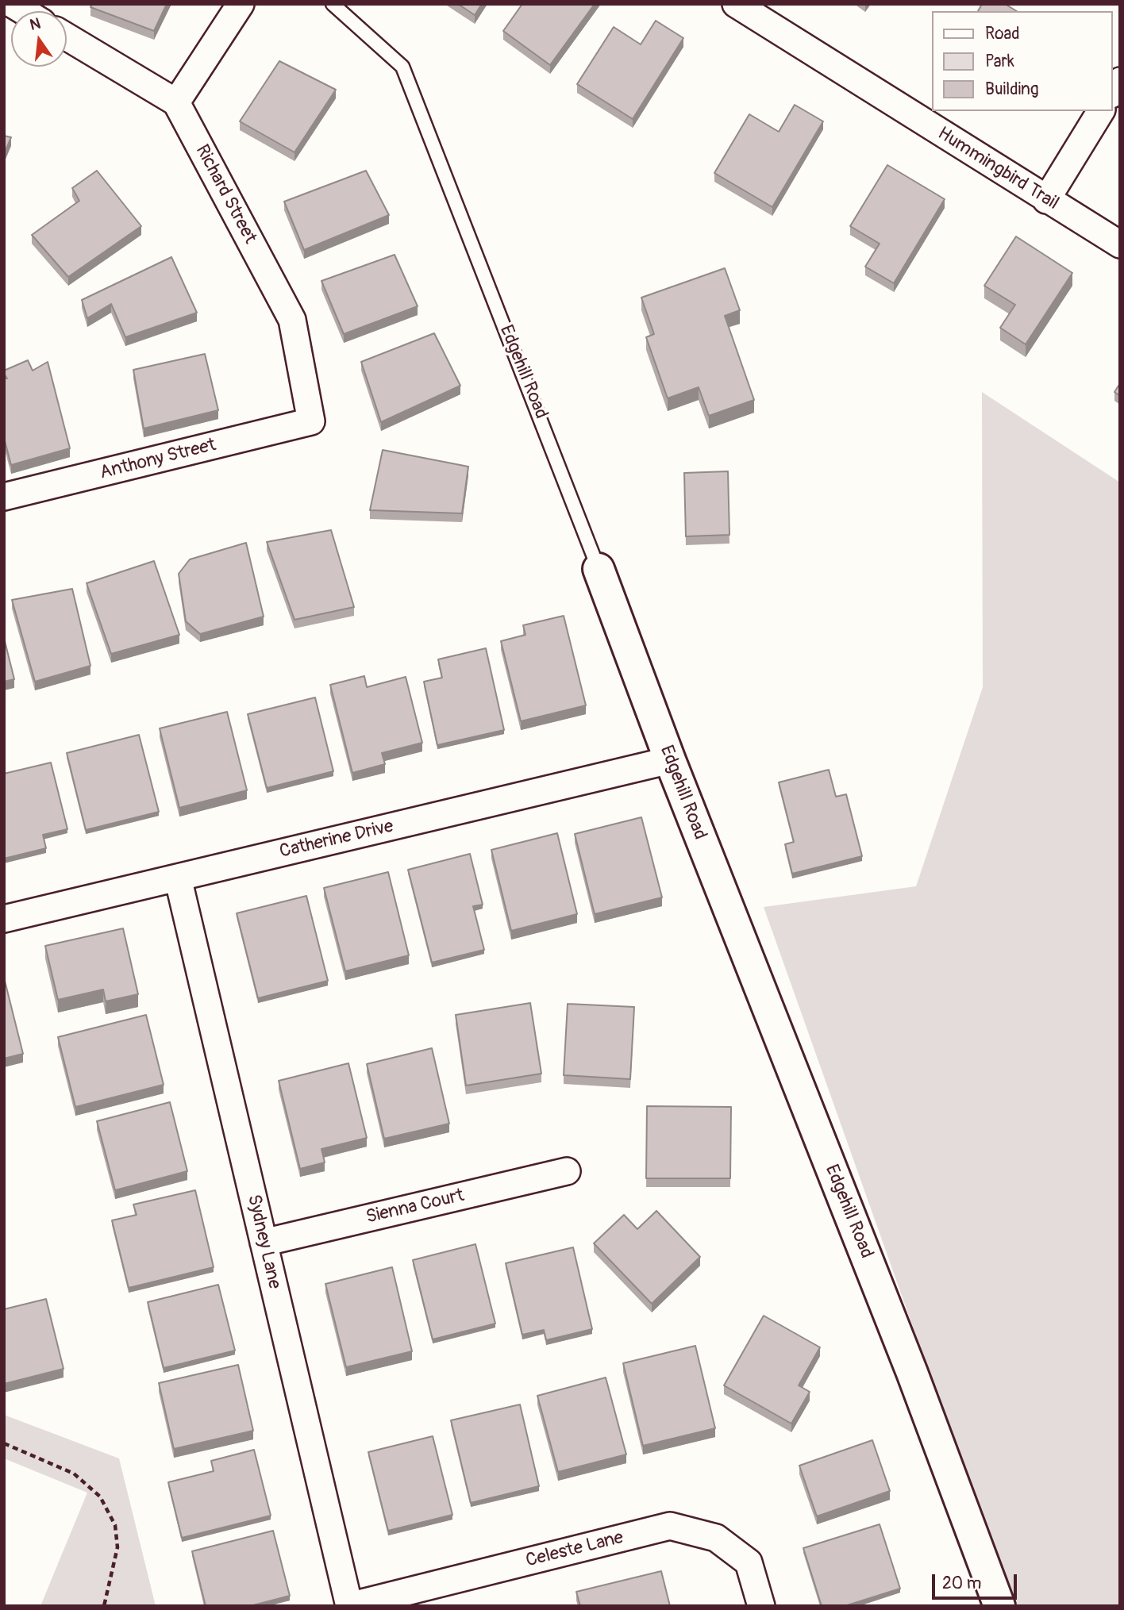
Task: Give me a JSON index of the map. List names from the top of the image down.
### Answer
{
  "streets": {
    "street": [
      "Hummingbird Trail",
      "Richard Street",
      "Edgehill Road",
      "Anthony Street",
      "Catherine Drive",
      "Sienna Court",
      "Sydney Lane",
      "Celeste Lane"
    ]
  },
  "crossings": [
    ["Richard Street", "Anthony Street"],
    ["Edgehill Road", "Catherine Drive"],
    ["Catherine Drive", "Sydney Lane"],
    ["Sienna Court", "Sydney Lane"],
    ["Sydney Lane", "Celeste Lane"]
  ],
  "legend": ["Road", "Park", "Building"],
  "scale_bar": "20 m",
  "north": "top"
}
